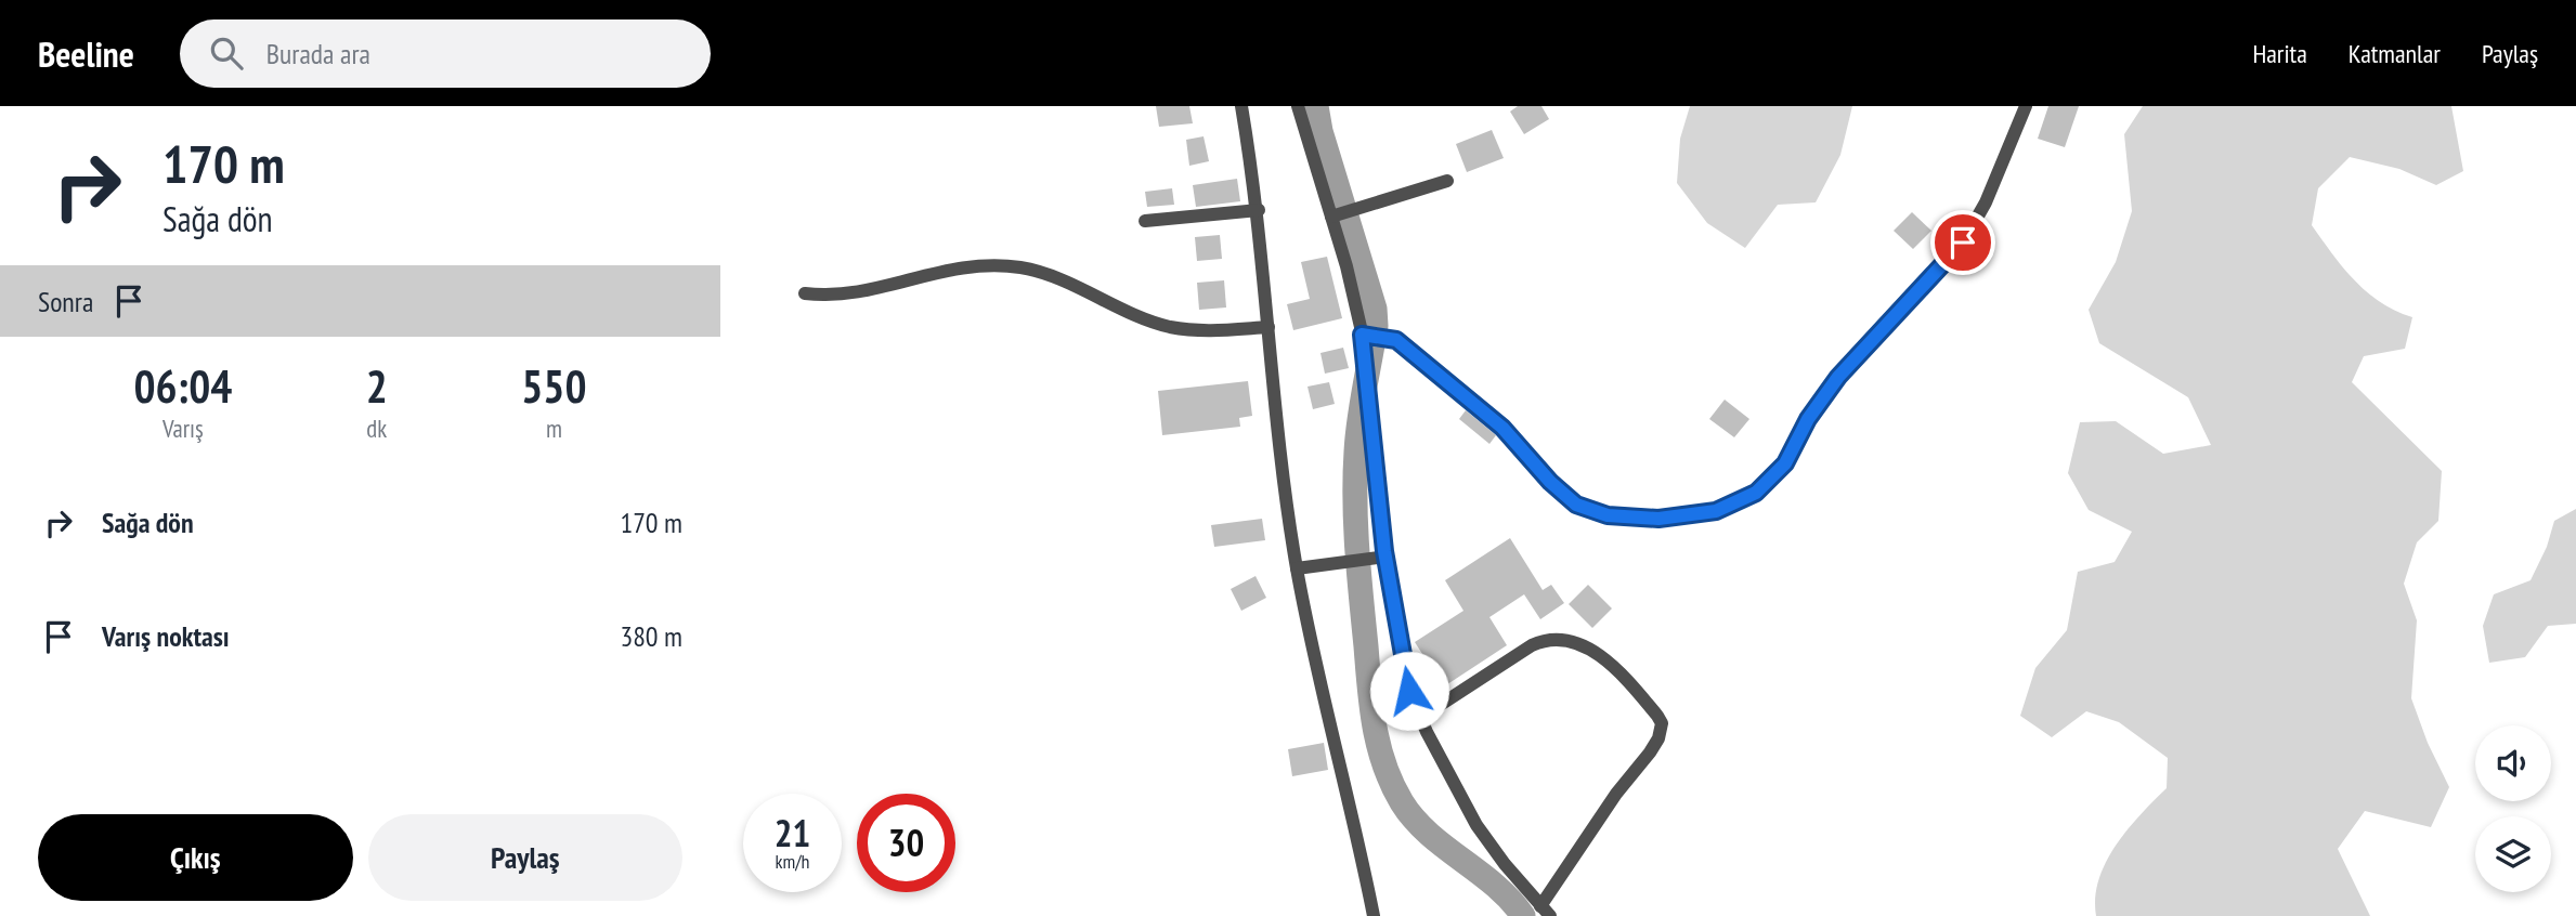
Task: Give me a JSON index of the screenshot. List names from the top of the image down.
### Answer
{
  "page": {
    "header": "Beeline",
    "search": "Burada ara",
    "nav": ["Harita", "Katmanlar", "Paylaş"],
    "turn": ["170 m", "Sağa dön"],
    "then": "Sonra",
    "eta": [
      "06:04",
      "Varış",
      "2",
      "dk",
      "550",
      "m"
    ],
    "list": [
      {
        "name": "Sağa dön",
        "value": "170 m"
      },
      {
        "name": "Varış noktası",
        "value": "380 m"
      }
    ],
    "speed": "21 km/h",
    "limit": "30",
    "buttons": ["Çıkış", "Paylaş"]
  }
}
